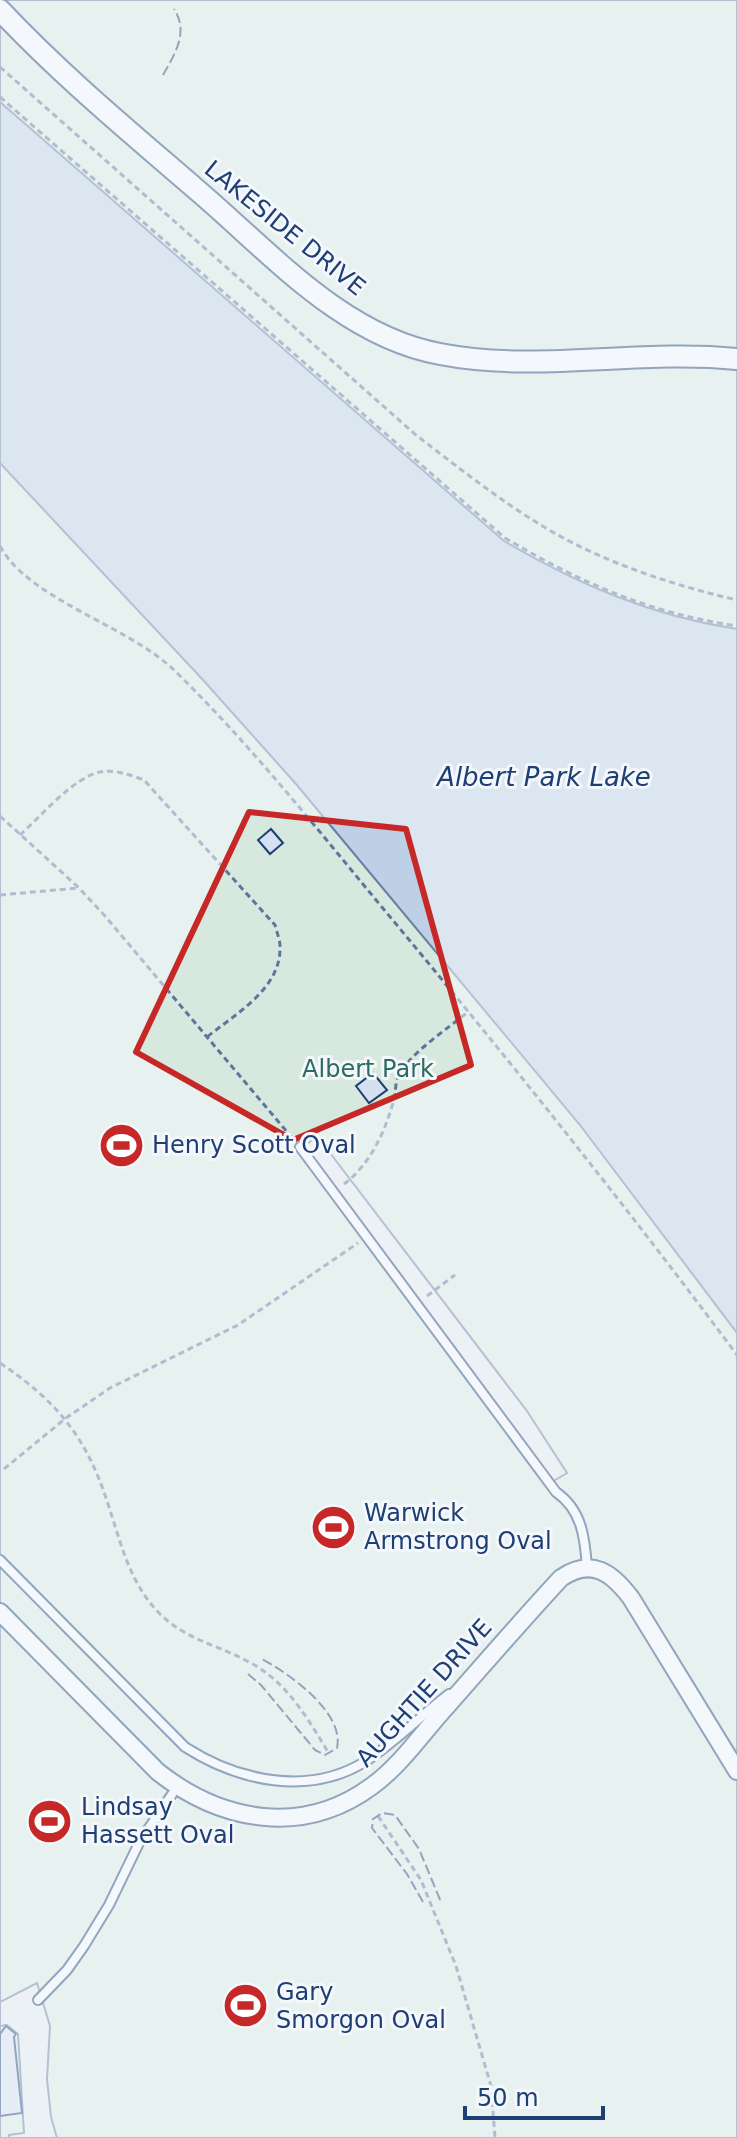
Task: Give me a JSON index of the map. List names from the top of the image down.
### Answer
{
  "streets": {
    "street": ["LAKESIDE DRIVE", "AUGHTIE DRIVE"]
  },
  "water": ["Albert Park Lake"],
  "parks": ["Albert Park"],
  "places": {
    "sports": [
      "Henry Scott Oval",
      "Warwick Armstrong Oval",
      "Lindsay Hassett Oval",
      "Gary Smorgon Oval"
    ]
  },
  "scale_bar": "50 m"
}
